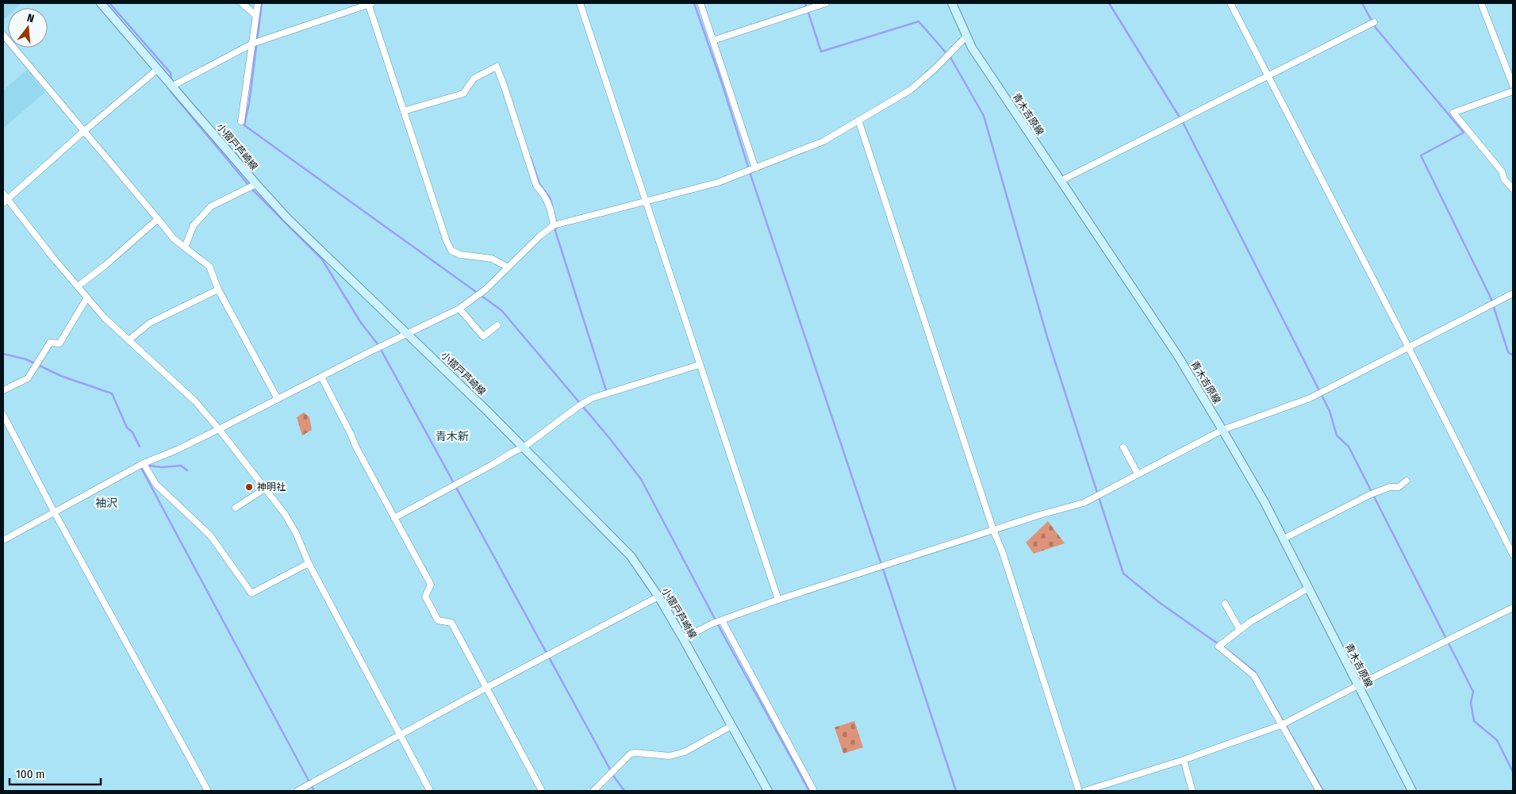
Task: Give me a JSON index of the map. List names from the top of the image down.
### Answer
{
  "streets": {
    "main road": ["青木吉原線", "小摺戸芦崎線"]
  },
  "districts": ["青木新", "袖沢"],
  "places": ["神明社"],
  "scale_bar": "100 m",
  "north": "top"
}
